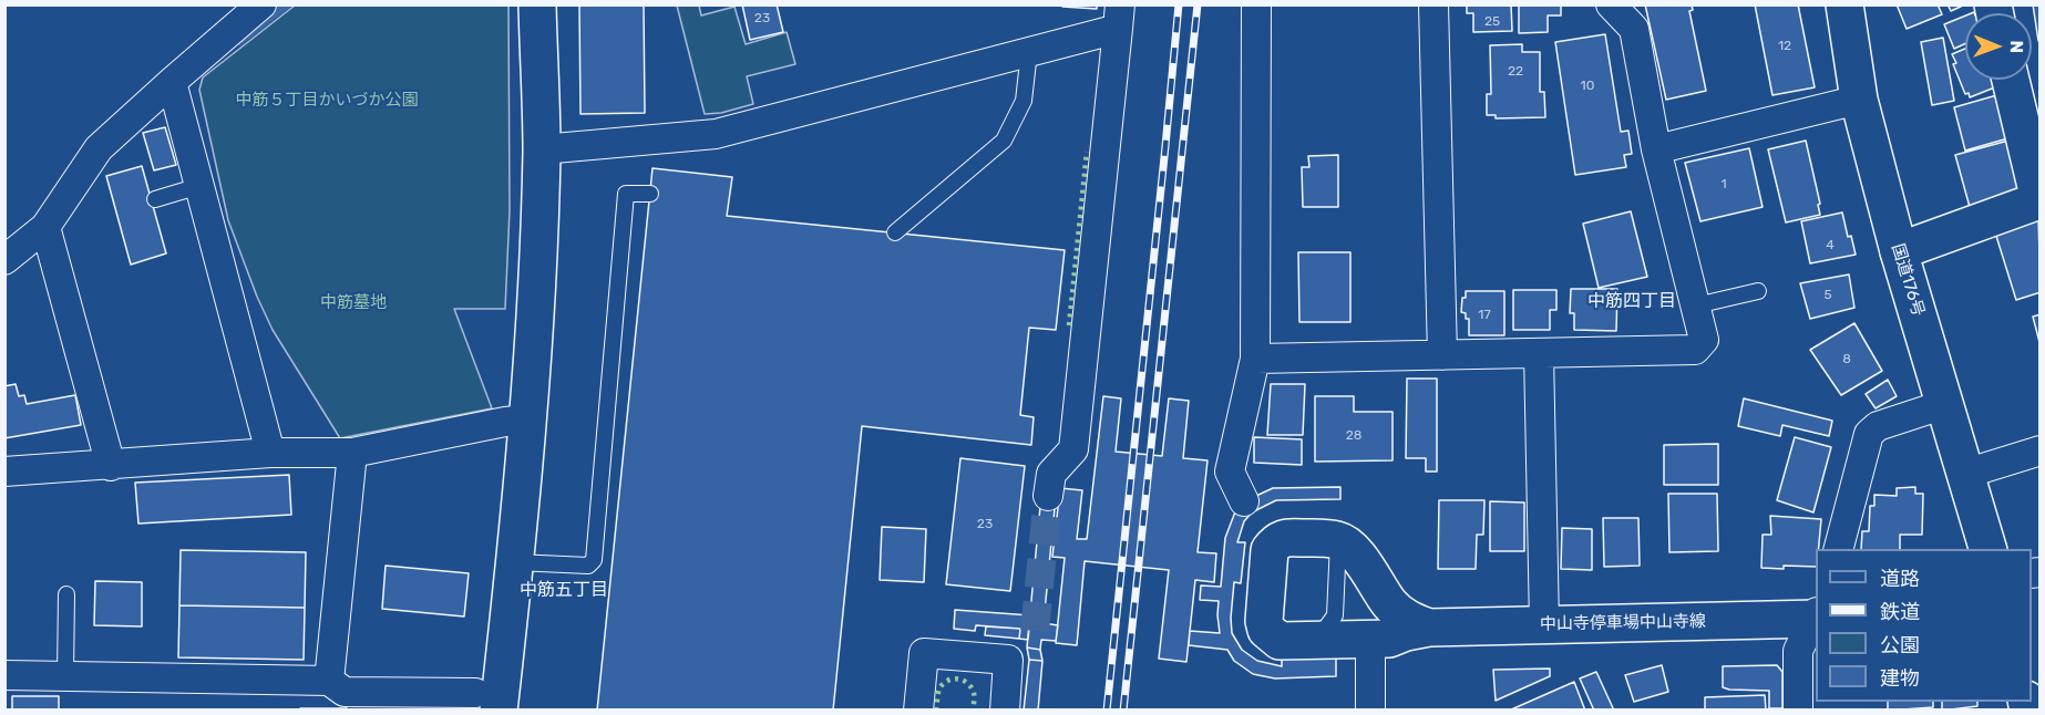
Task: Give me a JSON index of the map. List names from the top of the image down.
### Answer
{
  "streets": {
    "main road": ["国道176号", "中山寺停車場中山寺線"]
  },
  "districts": ["中筋四丁目", "中筋五丁目"],
  "parks": ["中筋５丁目かいづか公園", "中筋墓地"],
  "house_numbers": [
    "23",
    "25",
    "12",
    "22",
    "10",
    "1",
    "4",
    "5",
    "17",
    "8",
    "28",
    "23"
  ],
  "legend": [
    "道路",
    "鉄道",
    "公園",
    "建物"
  ],
  "north": "right"
}
